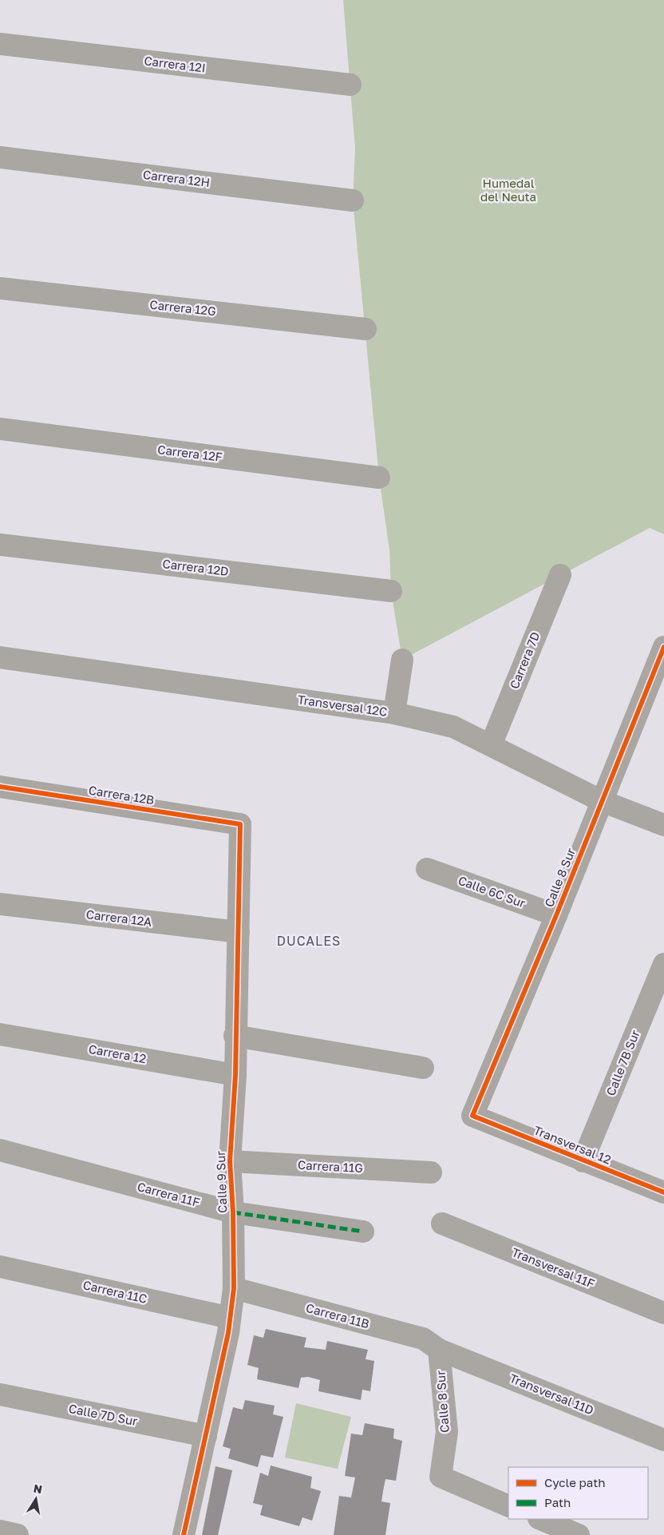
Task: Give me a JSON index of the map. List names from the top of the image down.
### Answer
{
  "streets": {
    "street": [
      "Carrera 12I",
      "Carrera 12H",
      "Carrera 12G",
      "Carrera 12F",
      "Carrera 12D",
      "Carrera 7D",
      "Transversal 12C",
      "Carrera 12B",
      "Calle 8 Sur",
      "Calle 6C Sur",
      "Carrera 12A",
      "Carrera 12",
      "Calle 7B Sur",
      "Transversal 12",
      "Carrera 11G",
      "Calle 9 Sur",
      "Carrera 11F",
      "Transversal 11F",
      "Carrera 11C",
      "Carrera 11B",
      "Transversal 11D",
      "Calle 7D Sur"
    ]
  },
  "crossings": [
    ["Carrera 7D", "Transversal 12C"],
    ["Transversal 12C", "Calle 8 Sur"],
    ["Carrera 12B", "Calle 9 Sur"],
    ["Calle 8 Sur", "Calle 6C Sur"],
    ["Calle 8 Sur", "Transversal 12"],
    ["Calle 8 Sur", "Carrera 11B"],
    ["Calle 8 Sur", "Transversal 11D"],
    ["Carrera 12A", "Calle 9 Sur"],
    ["Carrera 12", "Calle 9 Sur"],
    ["Calle 7B Sur", "Transversal 12"],
    ["Carrera 11G", "Calle 9 Sur"],
    ["Calle 9 Sur", "Carrera 11F"],
    ["Calle 9 Sur", "Carrera 11C"],
    ["Calle 9 Sur", "Carrera 11B"],
    ["Calle 9 Sur", "Calle 7D Sur"],
    ["Carrera 11B", "Transversal 11D"]
  ],
  "districts": ["DUCALES"],
  "parks": ["Humedal del Neuta"],
  "legend": ["Cycle path", "Path"],
  "north": "top"
}
